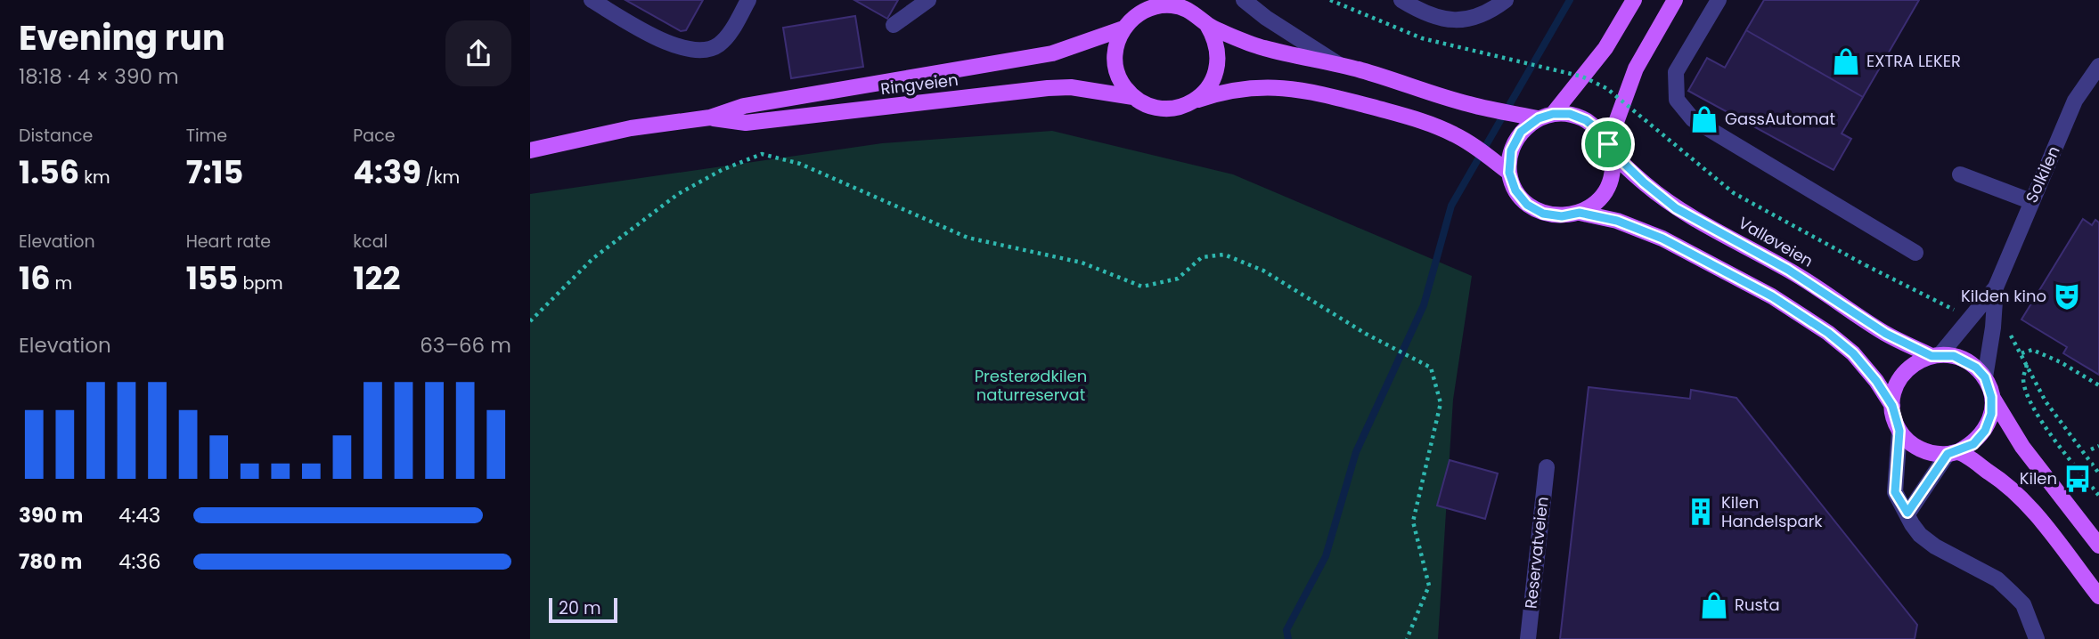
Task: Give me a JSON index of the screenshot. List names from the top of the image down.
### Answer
{
  "streets": {
    "main road": ["Ringveien", "Valløveien"],
    "street": ["Solkilen", "Reservatveien"]
  },
  "crossings": [
    ["Ringveien", "Valløveien"],
    ["Solkilen", "Valløveien"]
  ],
  "parks": ["Presterødkilen naturreservat"],
  "places": {
    "shop": ["EXTRA LEKER", "GassAutomat", "Rusta"],
    "theatre": ["Kilden kino"],
    "bus stop": ["Kilen"],
    "building": ["Kilen Handelspark"]
  },
  "scale_bar": "20 m",
  "page": {
    "heading": ["Evening run", "18:18 · 4 × 390 m"],
    "stats": [
      ["Distance", "1.56 km"],
      ["Time", "7:15"],
      ["Pace", "4:39 /km"],
      ["Elevation", "16 m"],
      ["Heart rate", "155 bpm"],
      ["kcal", "122"]
    ],
    "chart": ["Elevation", "63–66 m"],
    "list": [
      {
        "name": "390 m",
        "note": "4:43"
      },
      {
        "name": "780 m",
        "note": "4:36"
      }
    ],
    "scale": "20 m"
  }
}
